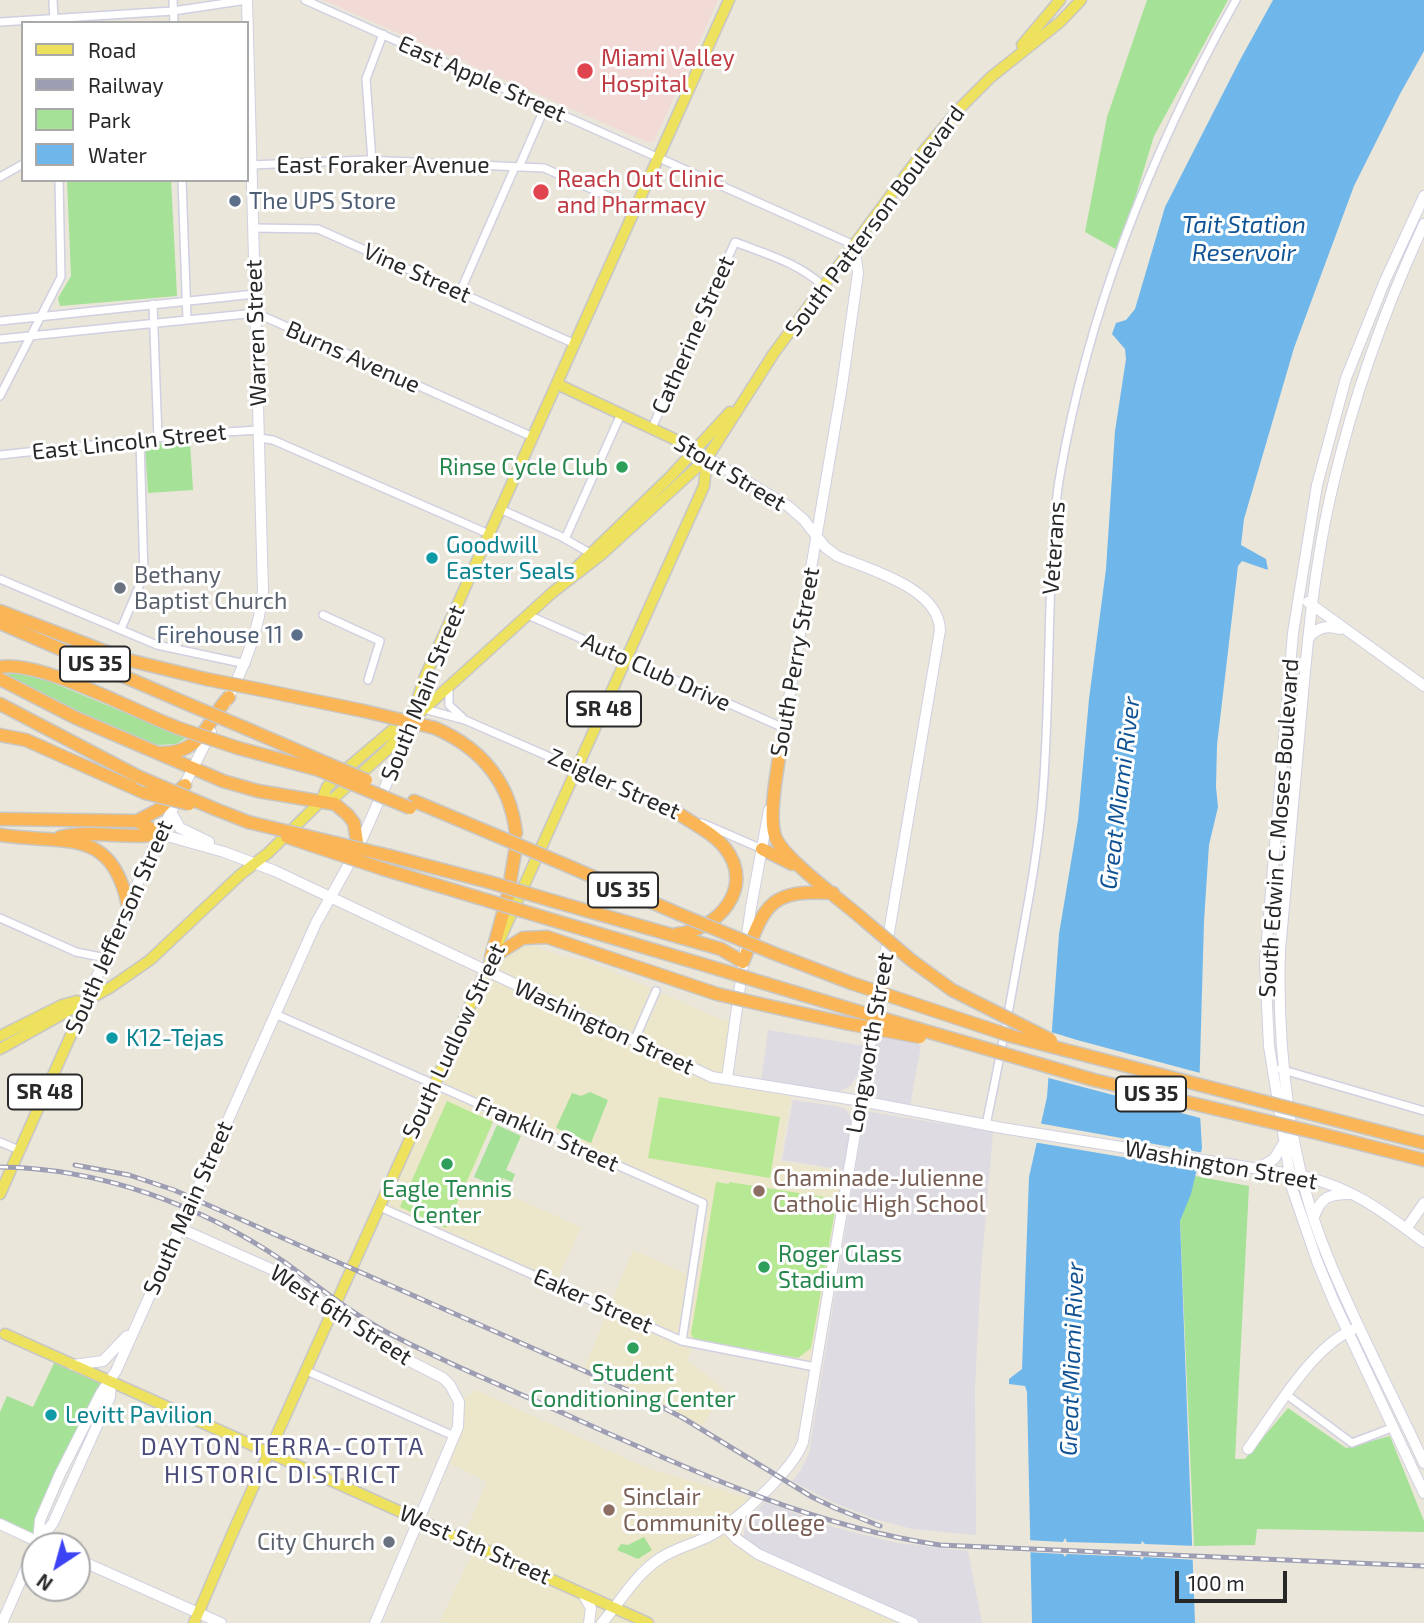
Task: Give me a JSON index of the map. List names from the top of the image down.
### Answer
{
  "streets": {
    "highway": ["US 35"],
    "main road": [
      "South Patterson Boulevard",
      "Stout Street",
      "South Main Street",
      "SR 48",
      "South Jefferson Street",
      "South Ludlow Street",
      "West 5th Street"
    ],
    "street": [
      "East Apple Street",
      "East Foraker Avenue",
      "Vine Street",
      "Warren Street",
      "Catherine Street",
      "Burns Avenue",
      "East Lincoln Street",
      "Veterans",
      "South Perry Street",
      "Auto Club Drive",
      "Zeigler Street",
      "South Edwin C. Moses Boulevard",
      "Washington Street",
      "Longworth Street",
      "Franklin Street",
      "Eaker Street",
      "West 6th Street"
    ]
  },
  "crossings": [
    ["East Apple Street", "South Patterson Boulevard"],
    ["East Apple Street", "South Perry Street"],
    ["East Apple Street", "South Main Street"],
    ["East Foraker Avenue", "Warren Street"],
    ["East Foraker Avenue", "South Main Street"],
    ["South Patterson Boulevard", "Catherine Street"],
    ["South Patterson Boulevard", "Stout Street"],
    ["South Patterson Boulevard", "South Perry Street"],
    ["South Patterson Boulevard", "Auto Club Drive"],
    ["South Patterson Boulevard", "South Main Street"],
    ["South Patterson Boulevard", "Zeigler Street"],
    ["South Patterson Boulevard", "South Jefferson Street"],
    ["South Patterson Boulevard", "Washington Street"],
    ["South Patterson Boulevard", "South Ludlow Street"],
    ["Vine Street", "Warren Street"],
    ["Vine Street", "South Main Street"],
    ["Warren Street", "Burns Avenue"],
    ["Warren Street", "East Lincoln Street"],
    ["Warren Street", "South Jefferson Street"],
    ["Catherine Street", "Stout Street"],
    ["Burns Avenue", "South Main Street"],
    ["East Lincoln Street", "South Main Street"],
    ["Stout Street", "South Perry Street"],
    ["Stout Street", "South Main Street"],
    ["Stout Street", "South Ludlow Street"],
    ["Stout Street", "Longworth Street"],
    ["Veterans", "Washington Street"],
    ["South Perry Street", "Auto Club Drive"],
    ["South Perry Street", "Zeigler Street"],
    ["South Perry Street", "Washington Street"],
    ["Auto Club Drive", "South Ludlow Street"],
    ["South Main Street", "Washington Street"],
    ["South Main Street", "Franklin Street"],
    ["South Main Street", "West 6th Street"],
    ["South Main Street", "West 5th Street"],
    ["Zeigler Street", "South Ludlow Street"],
    ["South Edwin C. Moses Boulevard", "Washington Street"],
    ["Washington Street", "South Ludlow Street"],
    ["Washington Street", "Longworth Street"],
    ["South Ludlow Street", "Franklin Street"],
    ["South Ludlow Street", "Eaker Street"],
    ["South Ludlow Street", "West 6th Street"],
    ["South Ludlow Street", "West 5th Street"],
    ["Longworth Street", "Eaker Street"],
    ["Longworth Street", "West 5th Street"],
    ["Franklin Street", "Eaker Street"],
    ["West 6th Street", "West 5th Street"]
  ],
  "districts": ["DAYTON TERRA-COTTA HISTORIC DISTRICT"],
  "water": ["Tait Station Reservoir", "Great Miami River"],
  "places": [
    "Miami Valley Hospital",
    "Reach Out Clinic and Pharmacy",
    "The UPS Store",
    "Rinse Cycle Club",
    "Goodwill Easter Seals",
    "Bethany Baptist Church",
    "Firehouse 11",
    "K12-Tejas",
    "Eagle Tennis Center",
    "Chaminade-Julienne Catholic High School",
    "Roger Glass Stadium",
    "Student Conditioning Center",
    "Levitt Pavilion",
    "Sinclair Community College",
    "City Church"
  ],
  "legend": [
    "Road",
    "Railway",
    "Park",
    "Water"
  ],
  "scale_bar": "100 m",
  "north": "bottom left"
}
